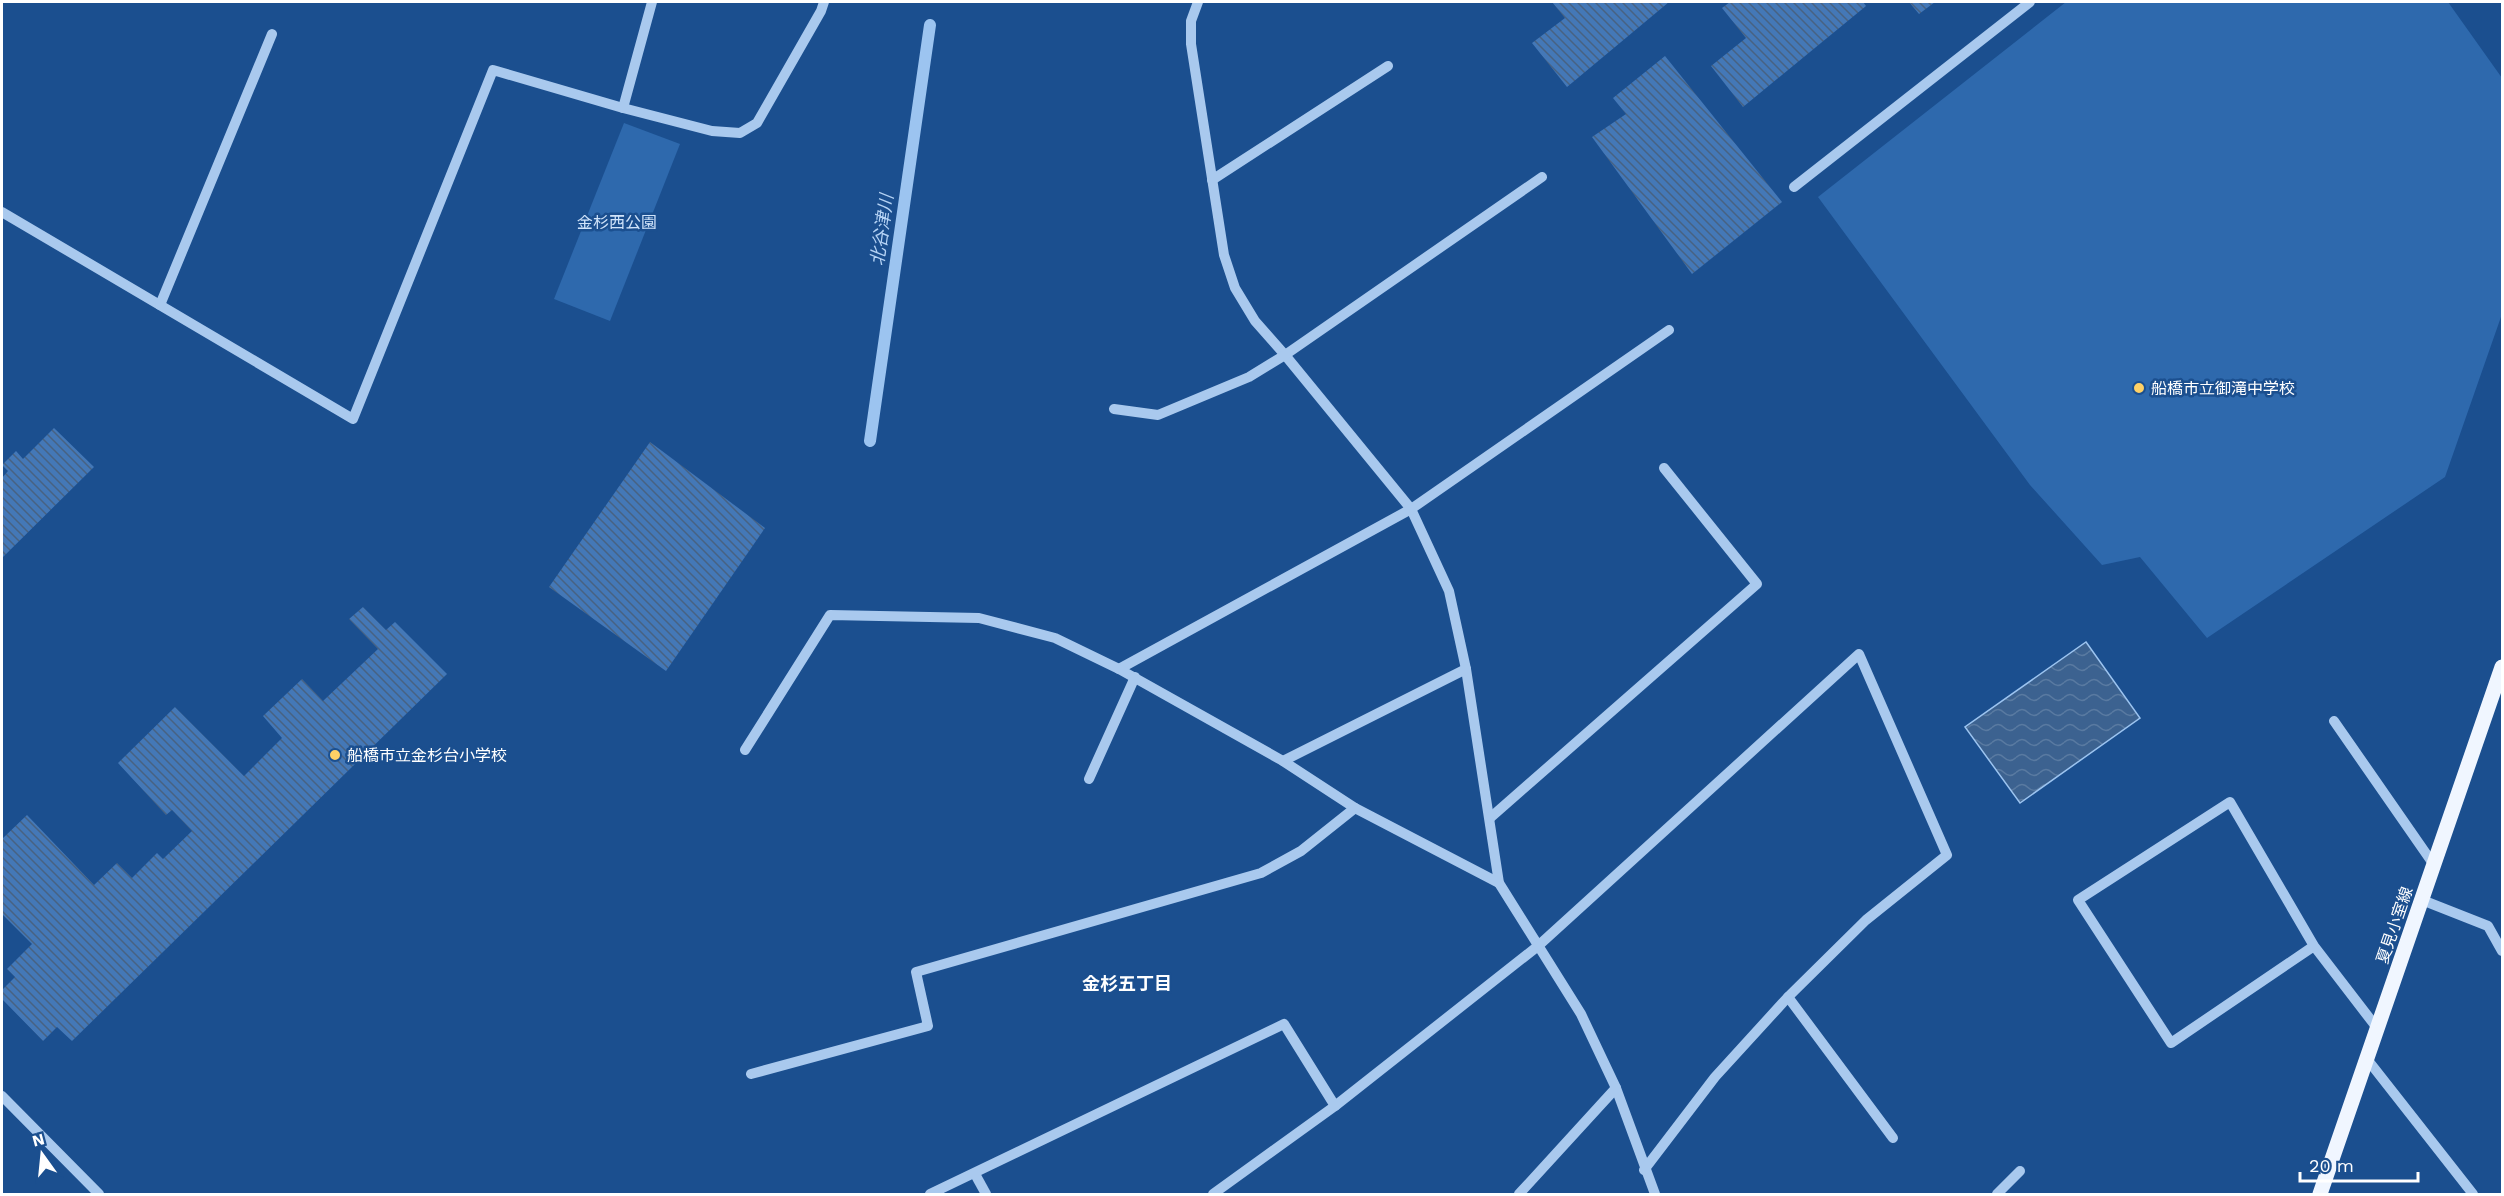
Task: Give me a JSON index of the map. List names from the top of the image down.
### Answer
{
  "streets": {
    "main road": ["夏見小室線"]
  },
  "districts": ["金杉五丁目"],
  "water": ["北谷津川"],
  "parks": ["金杉西公園"],
  "places": ["船橋市立御滝中学校", "船橋市立金杉台小学校"],
  "scale_bar": "20 m",
  "north": "top"
}
